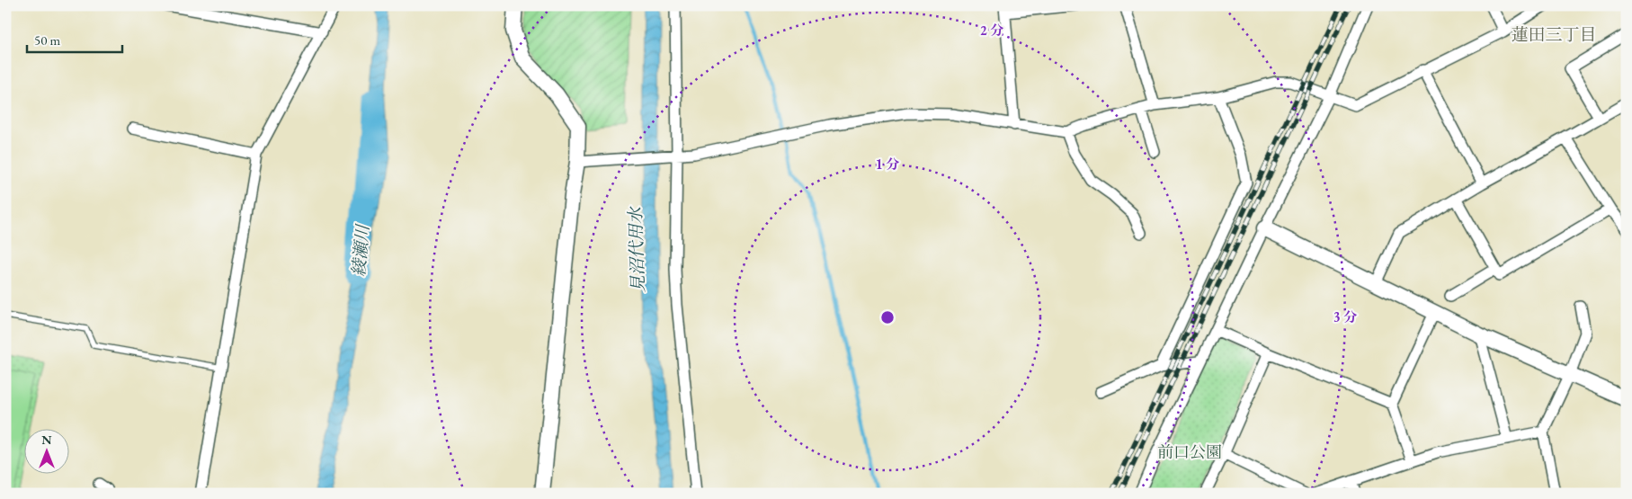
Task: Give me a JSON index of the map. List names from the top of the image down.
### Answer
{
  "districts": ["蓮田三丁目"],
  "water": ["見沼代用水", "綾瀬川"],
  "parks": ["前口公園"],
  "scale_bar": "50 m",
  "north": "top",
  "rings": ["2 分", "1 分", "3 分"]
}
